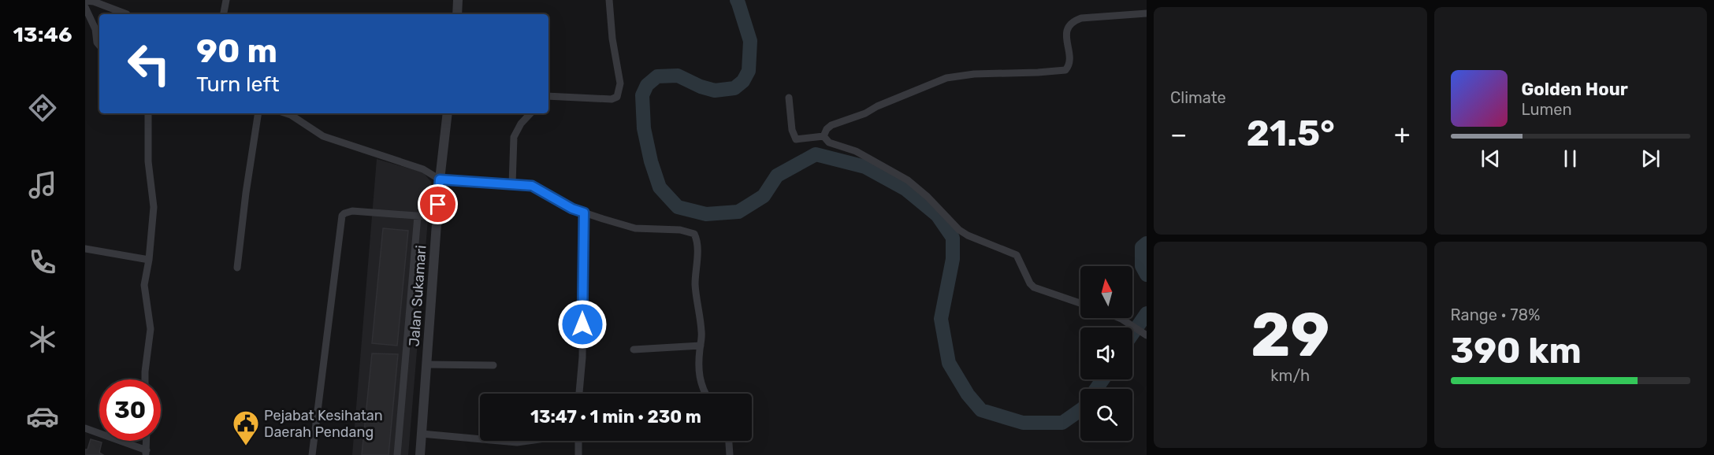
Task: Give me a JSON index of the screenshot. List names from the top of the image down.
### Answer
{
  "streets": {
    "street": ["Jalan Sukamari"]
  },
  "places": {
    "public building": ["Pejabat Kesihatan Daerah Pendang"]
  },
  "north": "top",
  "page": {
    "tabs": "13:46",
    "tile": [
      "Climate",
      ["29", "km/h"],
      ["Range · 78%", "390 km"]
    ],
    "turn": ["90 m", "Turn left"],
    "song": ["Golden Hour", "Lumen"],
    "heat": ["−", "21.5°", "+"],
    "limit": "30",
    "trip": "13:47 · 1 min · 230 m"
  }
}
